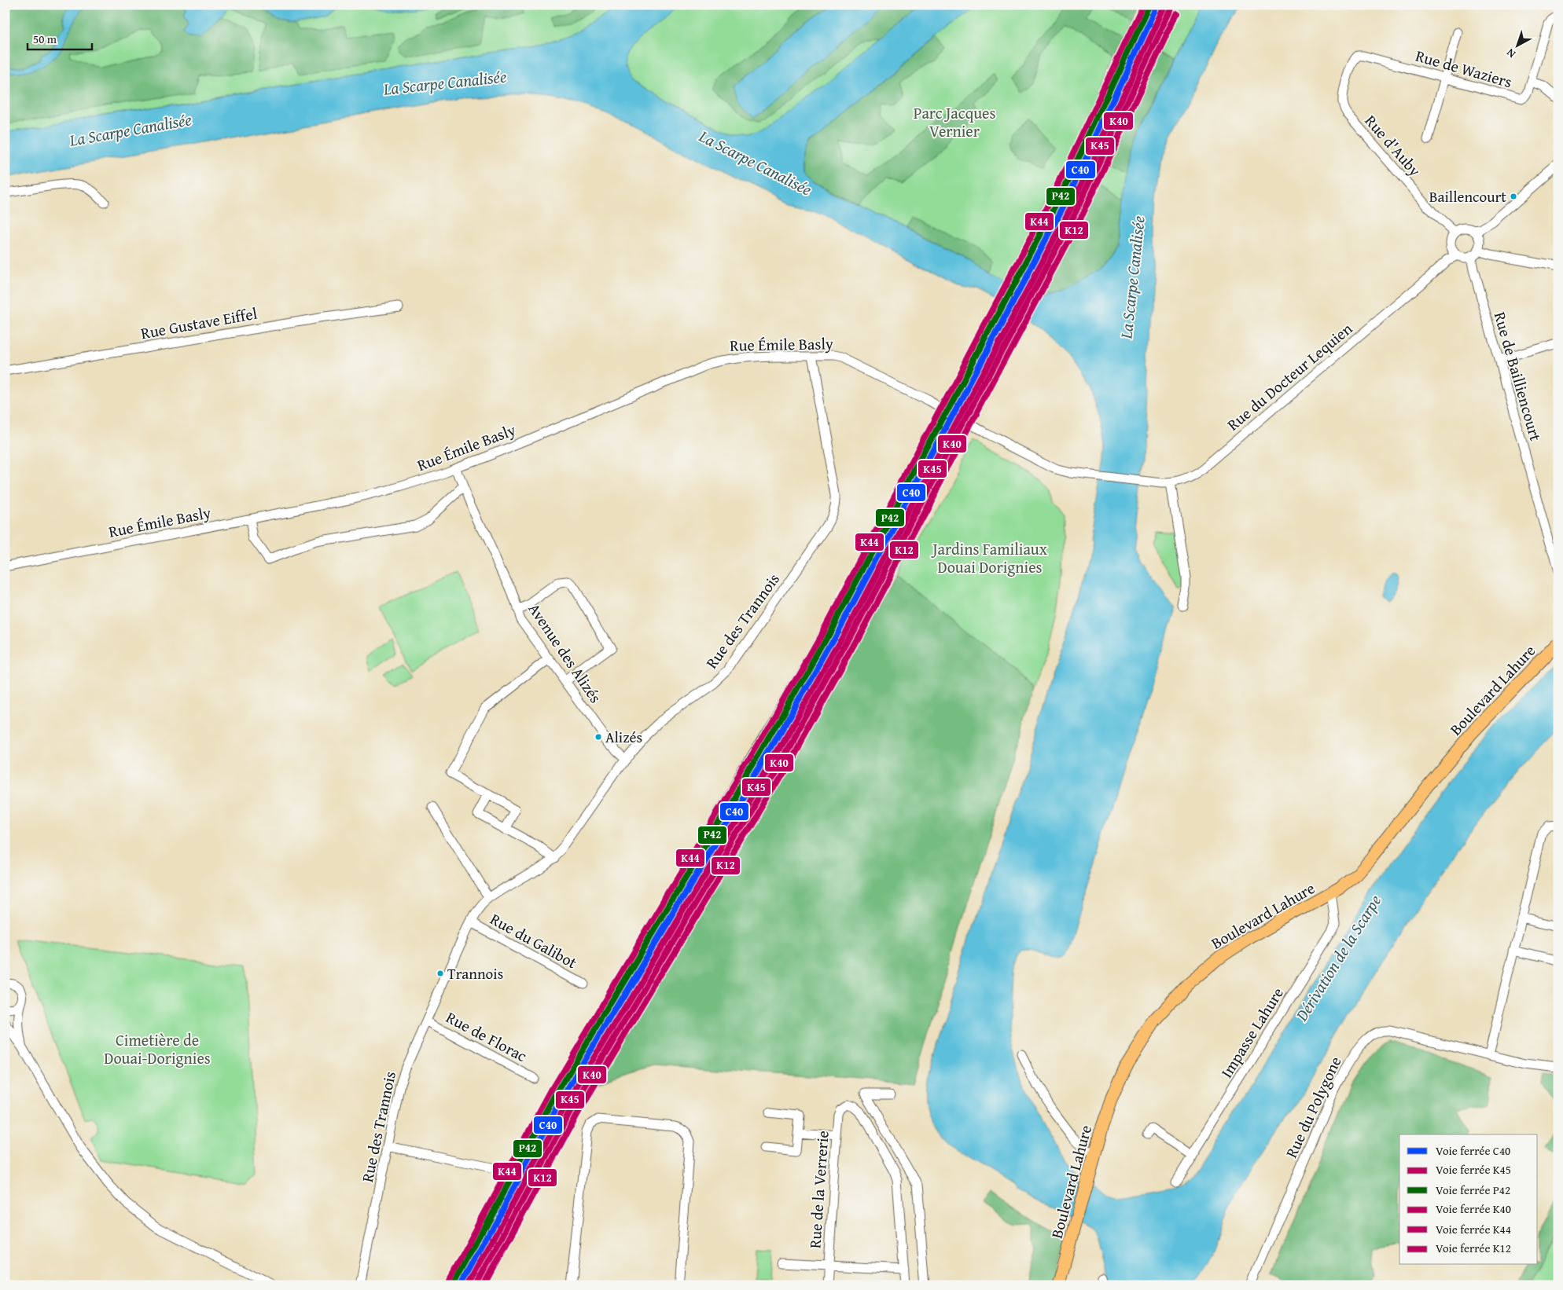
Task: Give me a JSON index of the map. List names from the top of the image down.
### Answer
{
  "streets": {
    "main road": ["Boulevard Lahure"],
    "street": [
      "Rue de Waziers",
      "Rue d'Auby",
      "Rue Gustave Eiffel",
      "Rue Émile Basly",
      "Rue du Docteur Lequien",
      "Rue de Bailliencourt",
      "Rue des Trannois",
      "Avenue des Alizés",
      "Rue du Galibot",
      "Impasse Lahure",
      "Rue de Florac",
      "Rue du Polygone",
      "Rue de la Verrerie"
    ]
  },
  "crossings": [
    ["Rue de Waziers", "Rue d'Auby"],
    ["Rue d'Auby", "Rue du Docteur Lequien"],
    ["Rue d'Auby", "Rue de Bailliencourt"],
    ["Rue Émile Basly", "Rue du Docteur Lequien"],
    ["Rue Émile Basly", "Rue des Trannois"],
    ["Rue Émile Basly", "Avenue des Alizés"],
    ["Rue du Docteur Lequien", "Rue de Bailliencourt"],
    ["Rue des Trannois", "Avenue des Alizés"],
    ["Rue des Trannois", "Rue du Galibot"],
    ["Rue des Trannois", "Rue de Florac"],
    ["Boulevard Lahure", "Impasse Lahure"]
  ],
  "water": ["La Scarpe Canalisée", "Dérivation de la Scarpe"],
  "parks": ["Parc Jacques Vernier", "Jardins Familiaux Douai Dorignies", "Cimetière de Douai-Dorignies"],
  "places": ["Baillencourt", "Alizés", "Trannois"],
  "lines": [
    "rail line C40",
    "rail line P42",
    "rail line K44",
    "rail line K45",
    "rail line K40",
    "rail line K12"
  ],
  "legend": [
    "Voie ferrée C40",
    "Voie ferrée K45",
    "Voie ferrée P42",
    "Voie ferrée K40",
    "Voie ferrée K44",
    "Voie ferrée K12"
  ],
  "scale_bar": "50 m",
  "north": "bottom left"
}
